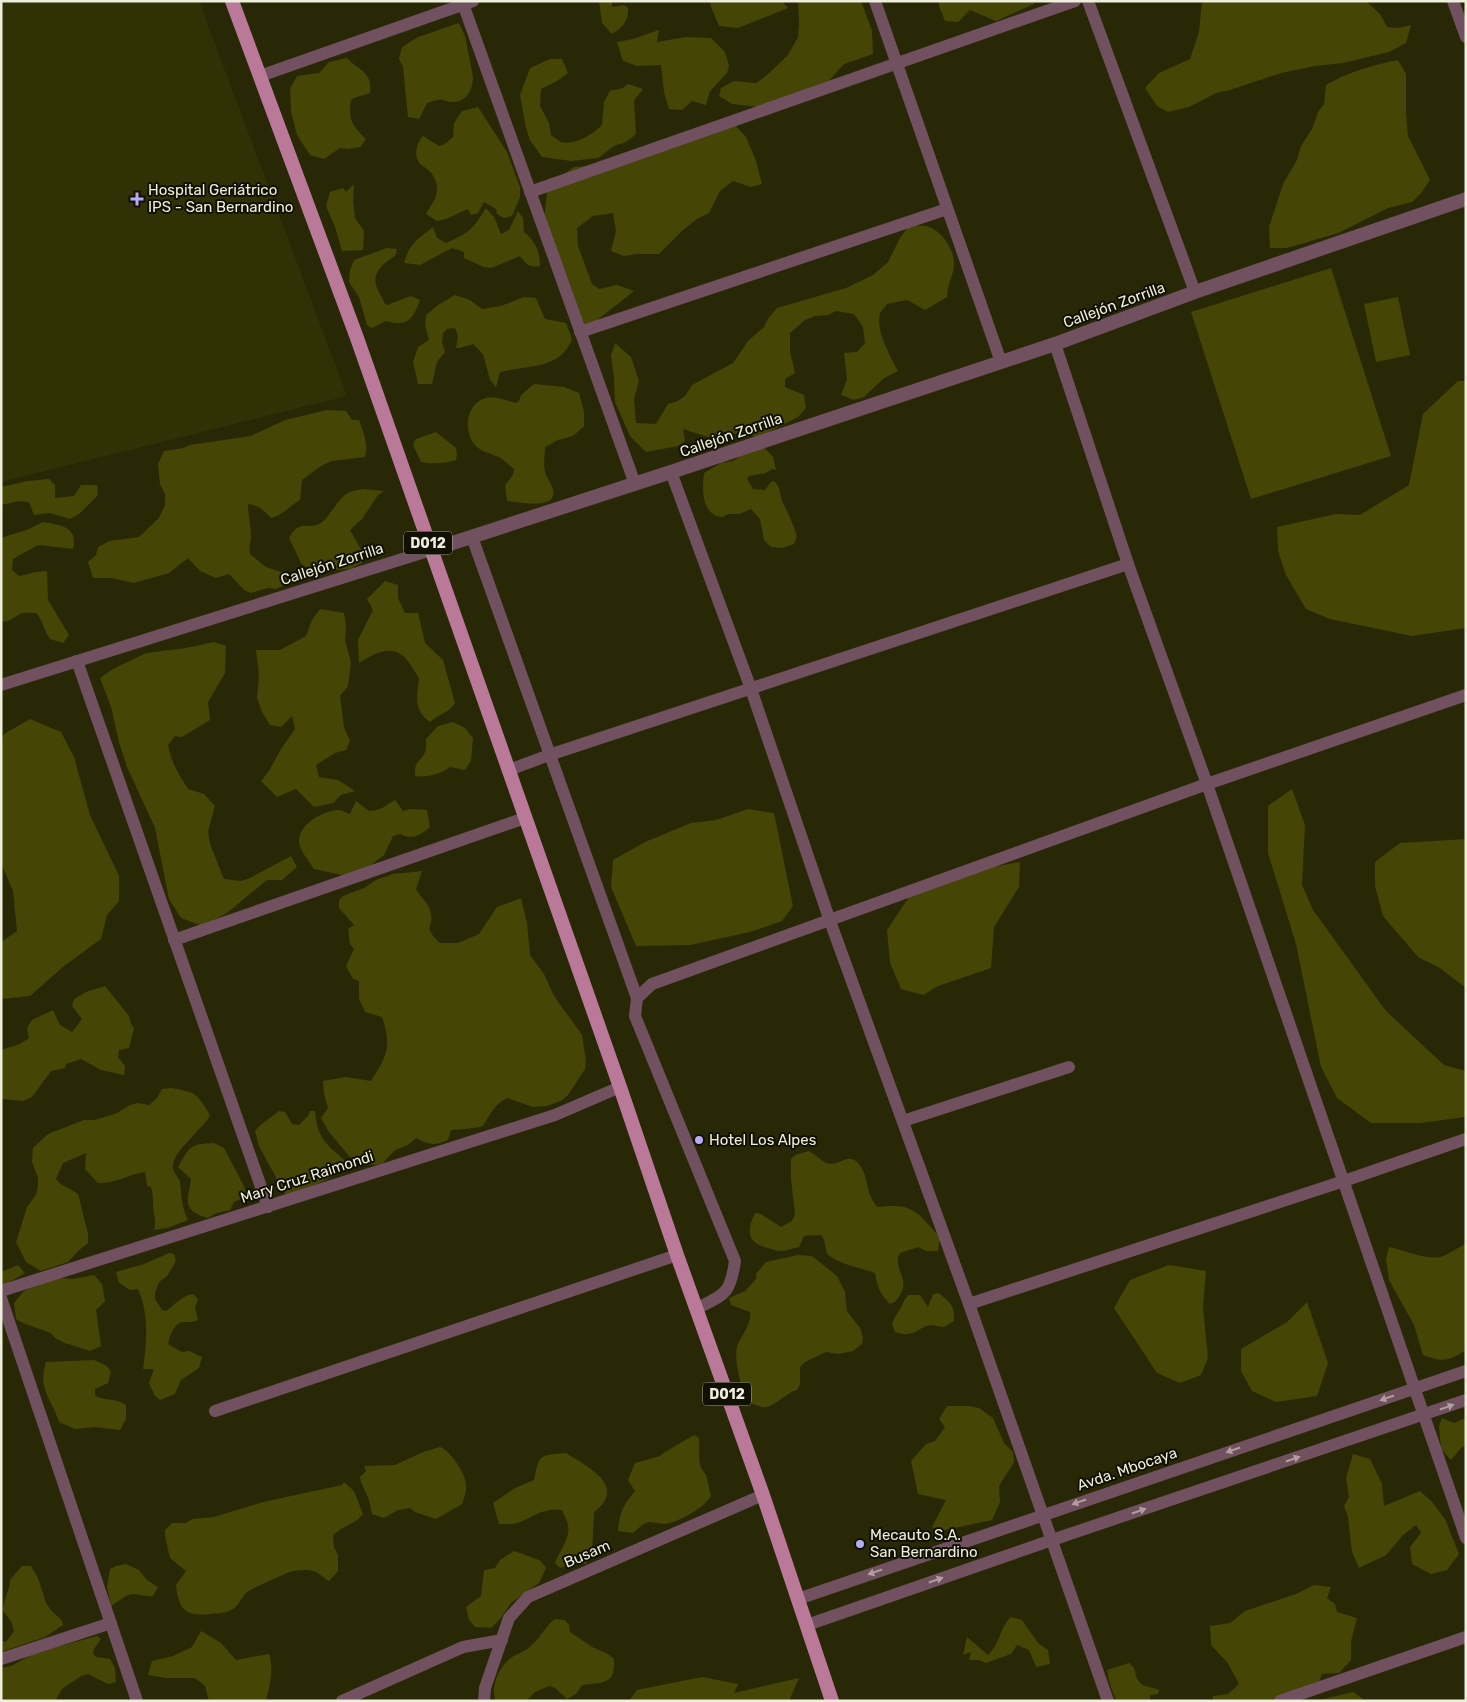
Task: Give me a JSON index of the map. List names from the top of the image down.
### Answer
{
  "streets": {
    "main road": ["D012"],
    "street": [
      "Callejón Zorrilla",
      "Mary Cruz Raimondi",
      "Avda. Mbocaya",
      "Busam"
    ]
  },
  "crossings": [
    ["Callejón Zorrilla", "D012"],
    ["D012", "Mary Cruz Raimondi"],
    ["D012", "Avda. Mbocaya"],
    ["D012", "Busam"]
  ],
  "places": {
    "health": ["Hospital Geriátrico IPS - San Bernardino"],
    "other": ["Hotel Los Alpes", "Mecauto S.A. San Bernardino"]
  }
}
